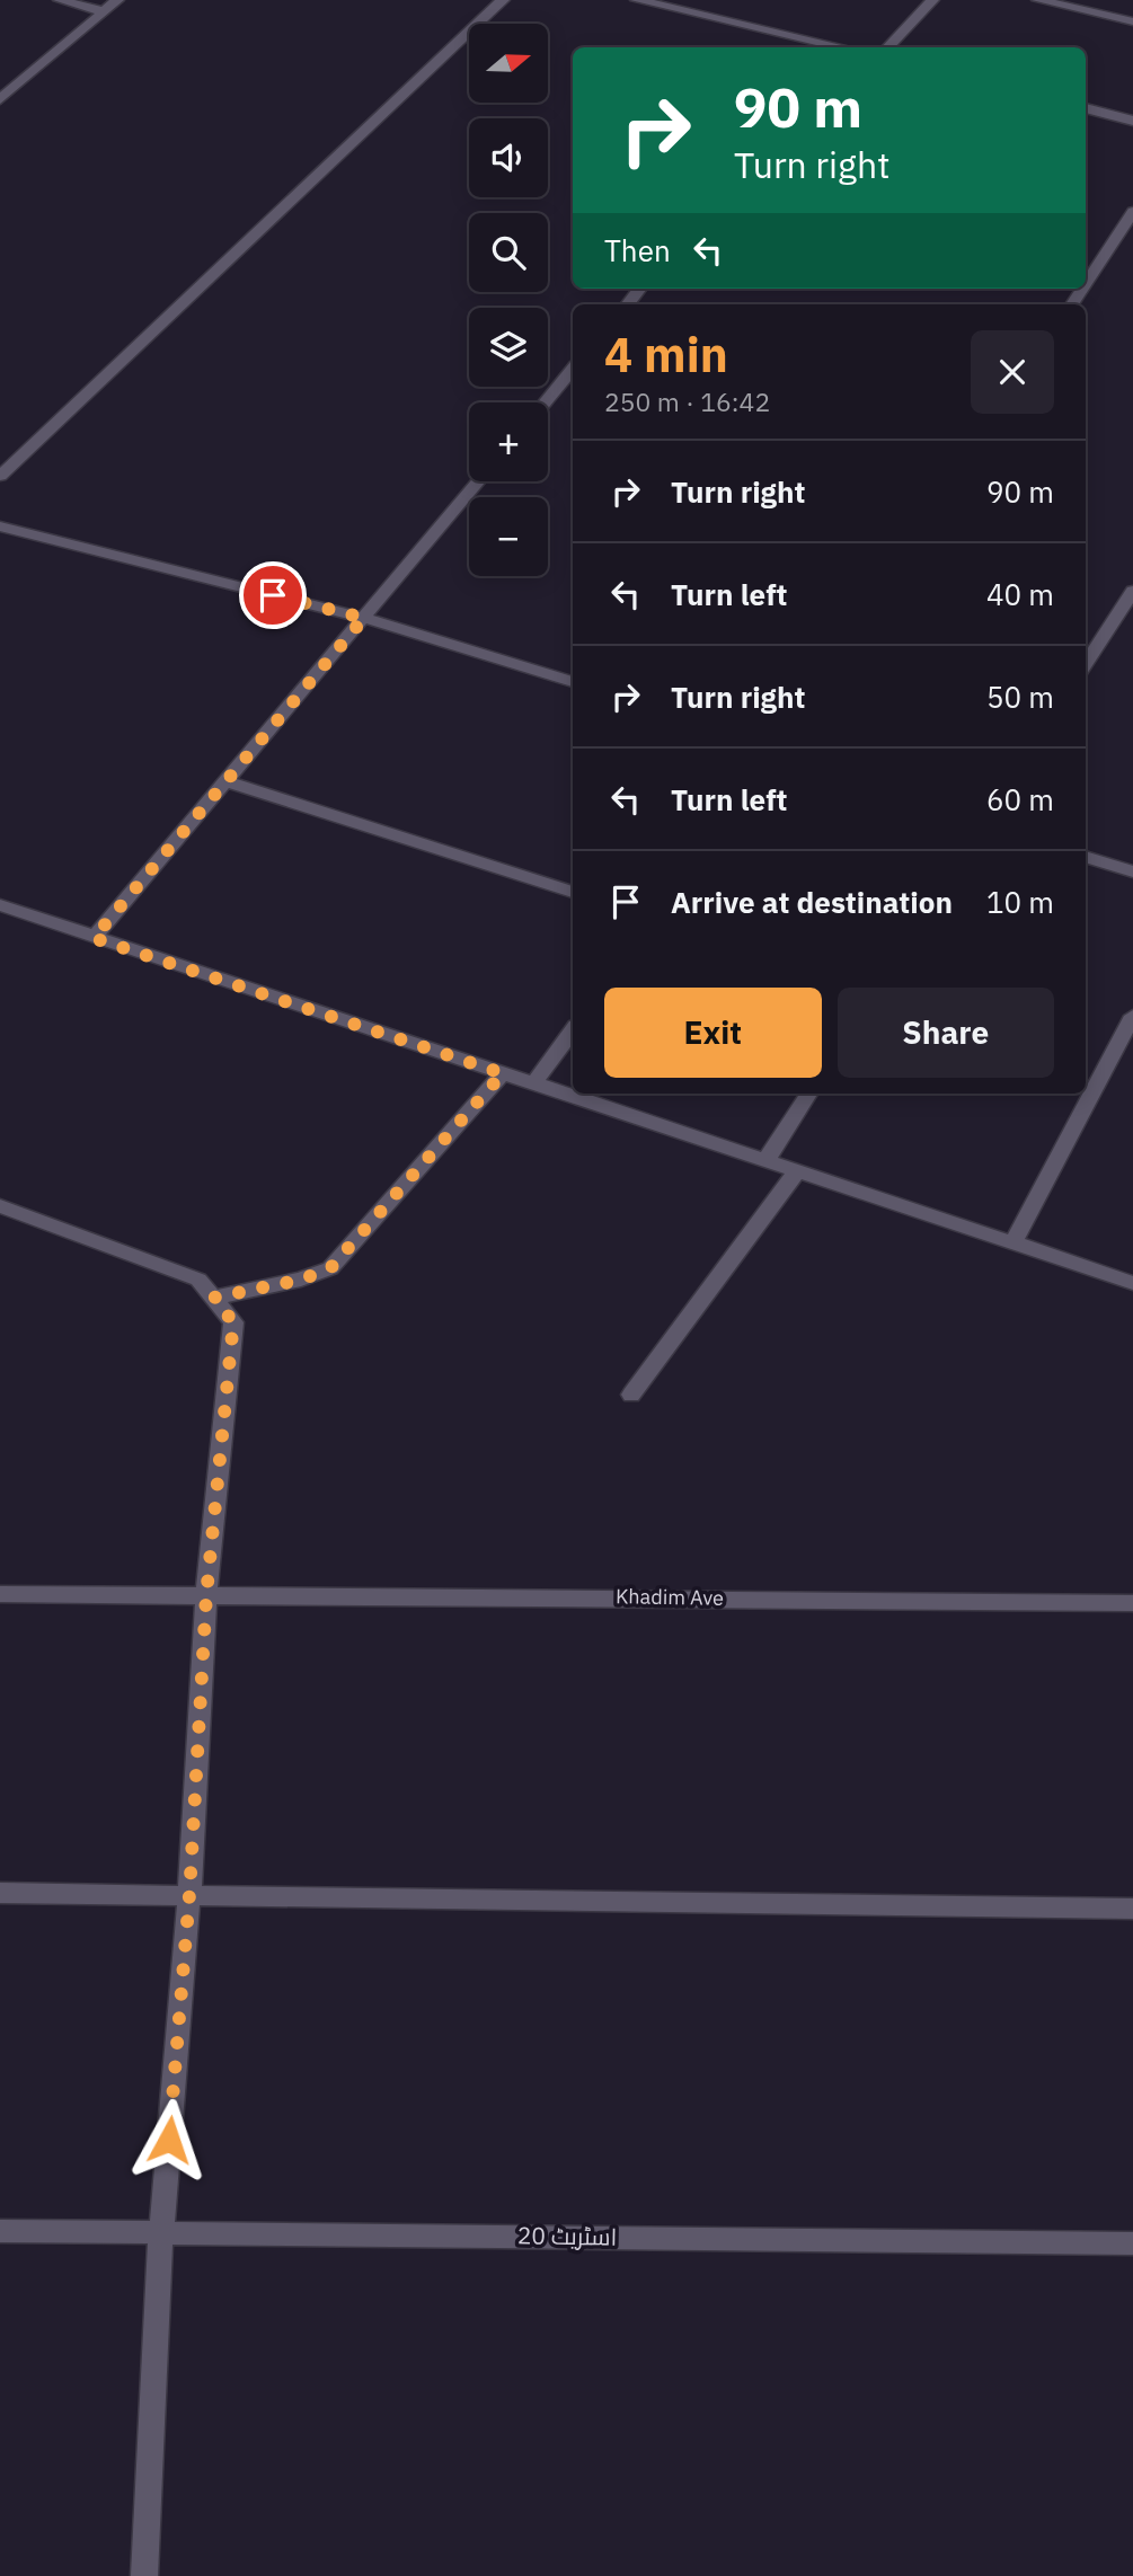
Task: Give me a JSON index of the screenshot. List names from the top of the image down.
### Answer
{
  "streets": {
    "street": ["Khadim Ave", "اسٹریٹ 20"]
  },
  "north": "right",
  "page": {
    "map_buttons": ["+", "−"],
    "turn": ["90 m", "Turn right"],
    "then": "Then",
    "heading": ["4 min", "250 m · 16:42"],
    "list": [
      {
        "name": "Turn right",
        "value": "90 m"
      },
      {
        "name": "Turn left",
        "value": "40 m"
      },
      {
        "name": "Turn right",
        "value": "50 m"
      },
      {
        "name": "Turn left",
        "value": "60 m"
      },
      {
        "name": "Arrive at destination",
        "value": "10 m"
      }
    ],
    "buttons": ["Exit", "Share"]
  }
}
